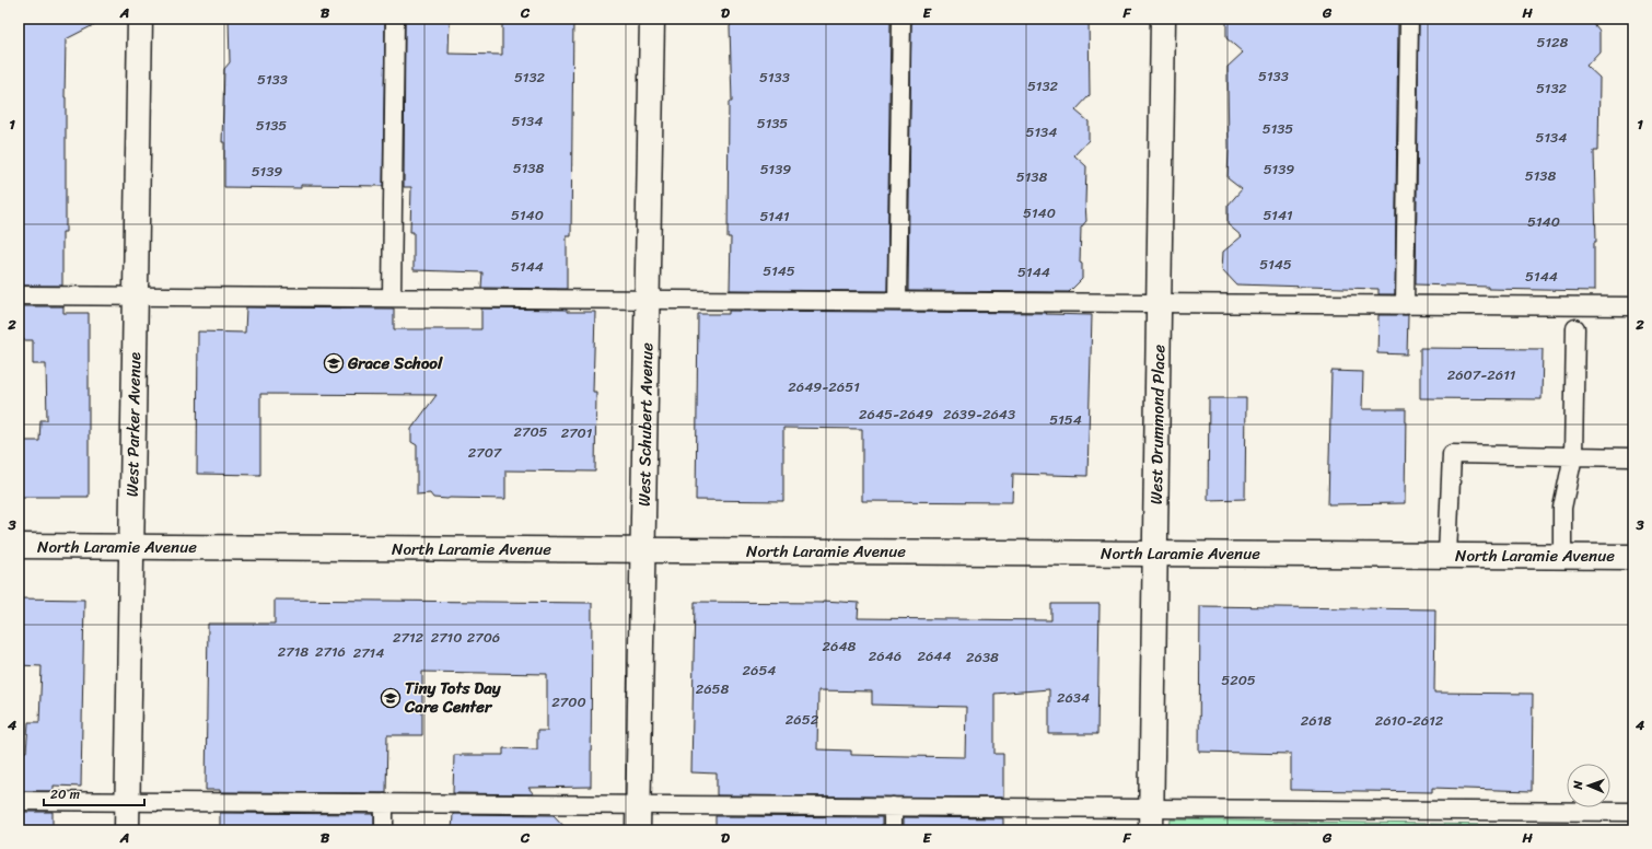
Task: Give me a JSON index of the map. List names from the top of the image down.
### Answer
{
  "streets": {
    "street": [
      "West Parker Avenue",
      "West Schubert Avenue",
      "West Drummond Place",
      "North Laramie Avenue"
    ]
  },
  "crossings": [
    ["West Parker Avenue", "North Laramie Avenue"],
    ["West Schubert Avenue", "North Laramie Avenue"],
    ["West Drummond Place", "North Laramie Avenue"]
  ],
  "places": {
    "school or university": ["Grace School", "Tiny Tots Day Care Center"]
  },
  "house_numbers": [
    "5128",
    "5133",
    "5132",
    "5133",
    "5133",
    "5132",
    "5132",
    "5134",
    "5135",
    "5135",
    "5135",
    "5134",
    "5134",
    "5138",
    "5139",
    "5139",
    "5139",
    "5138",
    "5138",
    "5140",
    "5140",
    "5141",
    "5141",
    "5140",
    "5145",
    "5144",
    "5145",
    "5144",
    "5144",
    "2607-2611",
    "2649-2651",
    "2645-2649",
    "2639-2643",
    "5154",
    "2705",
    "2701",
    "2707",
    "2712",
    "2710",
    "2706",
    "2648",
    "2718",
    "2716",
    "2714",
    "2646",
    "2644",
    "2638",
    "2654",
    "5205",
    "2658",
    "2634",
    "2700",
    "2652",
    "2618",
    "2610-2612"
  ],
  "scale_bar": "20 m",
  "north": "left",
  "grid": {
    "columns": [
      "A",
      "B",
      "C",
      "D",
      "E",
      "F",
      "G",
      "H"
    ],
    "rows": [
      "1",
      "2",
      "3",
      "4"
    ]
  }
}
